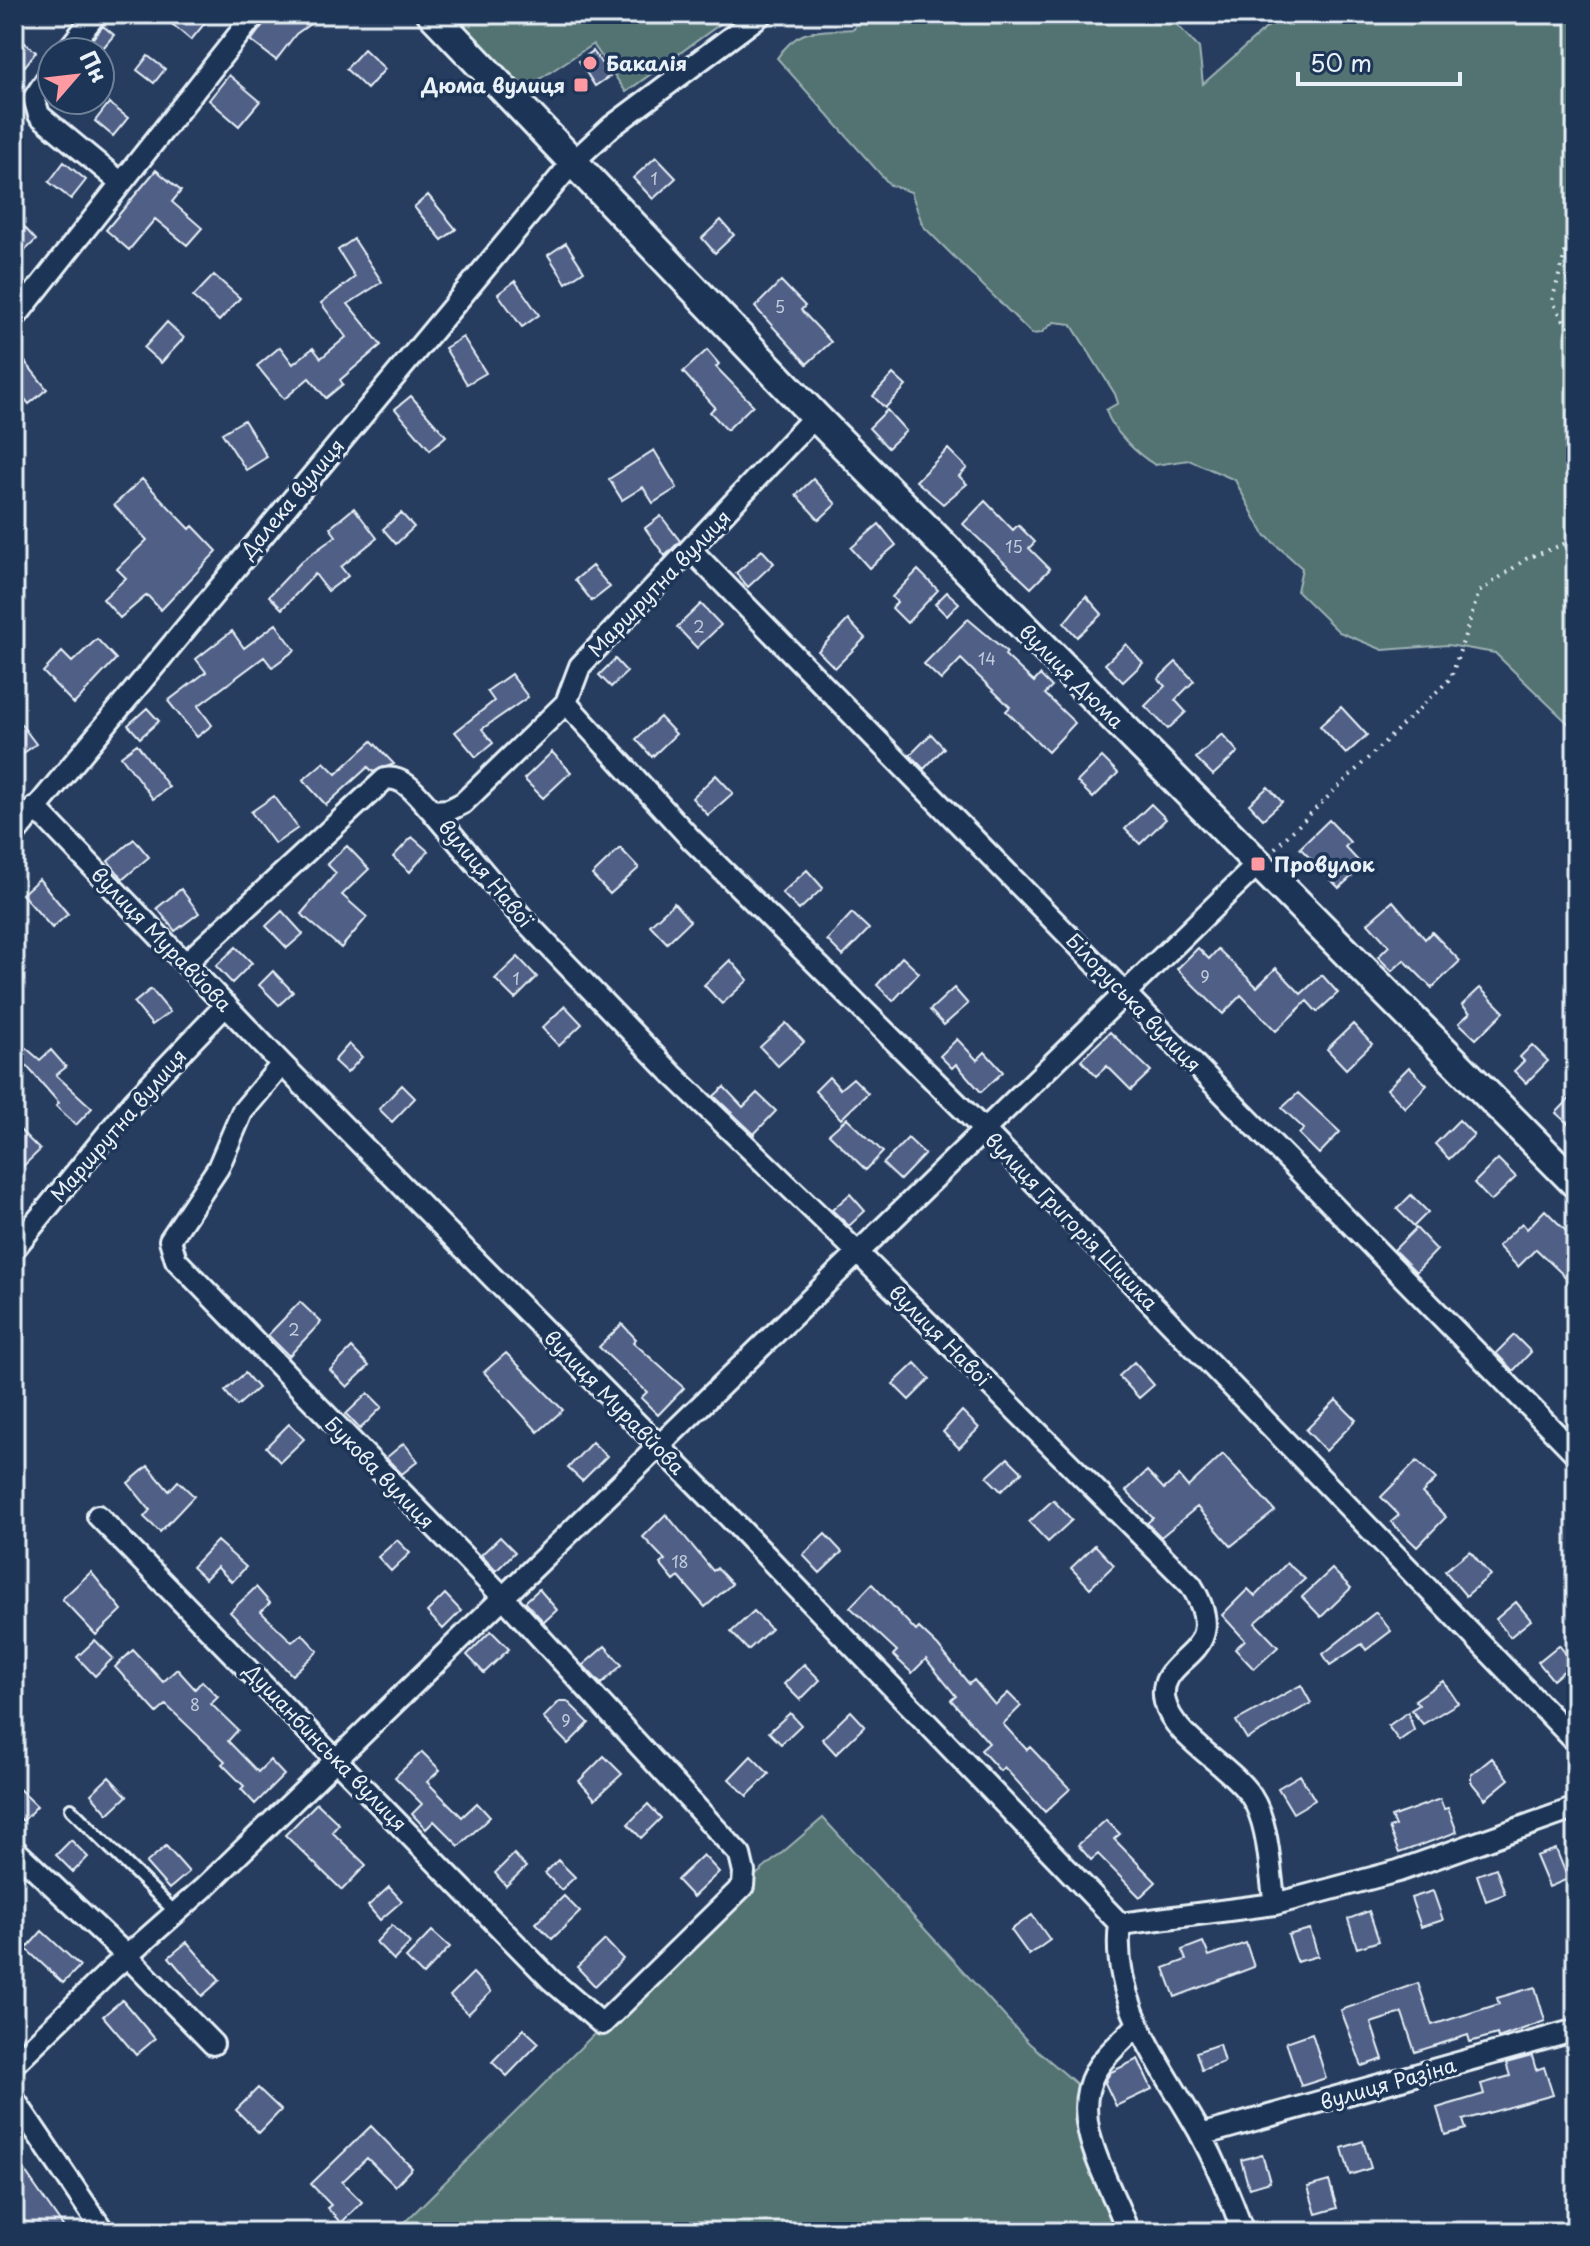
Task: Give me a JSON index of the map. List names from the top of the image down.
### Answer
{
  "streets": {
    "street": [
      "Далека вулиця",
      "Маршрутна вулиця",
      "вулиця Дюма",
      "вулиця Навої",
      "вулиця Муравйова",
      "Білоруська вулиця",
      "вулиця Григорія Шишка",
      "Букова вулиця",
      "Душанбинська вулиця",
      "вулиця Разіна"
    ]
  },
  "crossings": [
    ["Далека вулиця", "вулиця Дюма"],
    ["Далека вулиця", "вулиця Муравйова"],
    ["Маршрутна вулиця", "вулиця Дюма"],
    ["Маршрутна вулиця", "вулиця Навої"],
    ["Маршрутна вулиця", "вулиця Муравйова"],
    ["Маршрутна вулиця", "Білоруська вулиця"],
    ["Маршрутна вулиця", "вулиця Григорія Шишка"],
    ["вулиця Муравйова", "Букова вулиця"],
    ["Букова вулиця", "Душанбинська вулиця"]
  ],
  "places": {
    "other": ["Бакалія"],
    "transit": ["Дюма вулиця", "Провулок"]
  },
  "house_numbers": [
    "1",
    "5",
    "15",
    "2",
    "14",
    "9",
    "1",
    "2",
    "18",
    "8",
    "9"
  ],
  "scale_bar": "50 m",
  "north": "top right"
}
